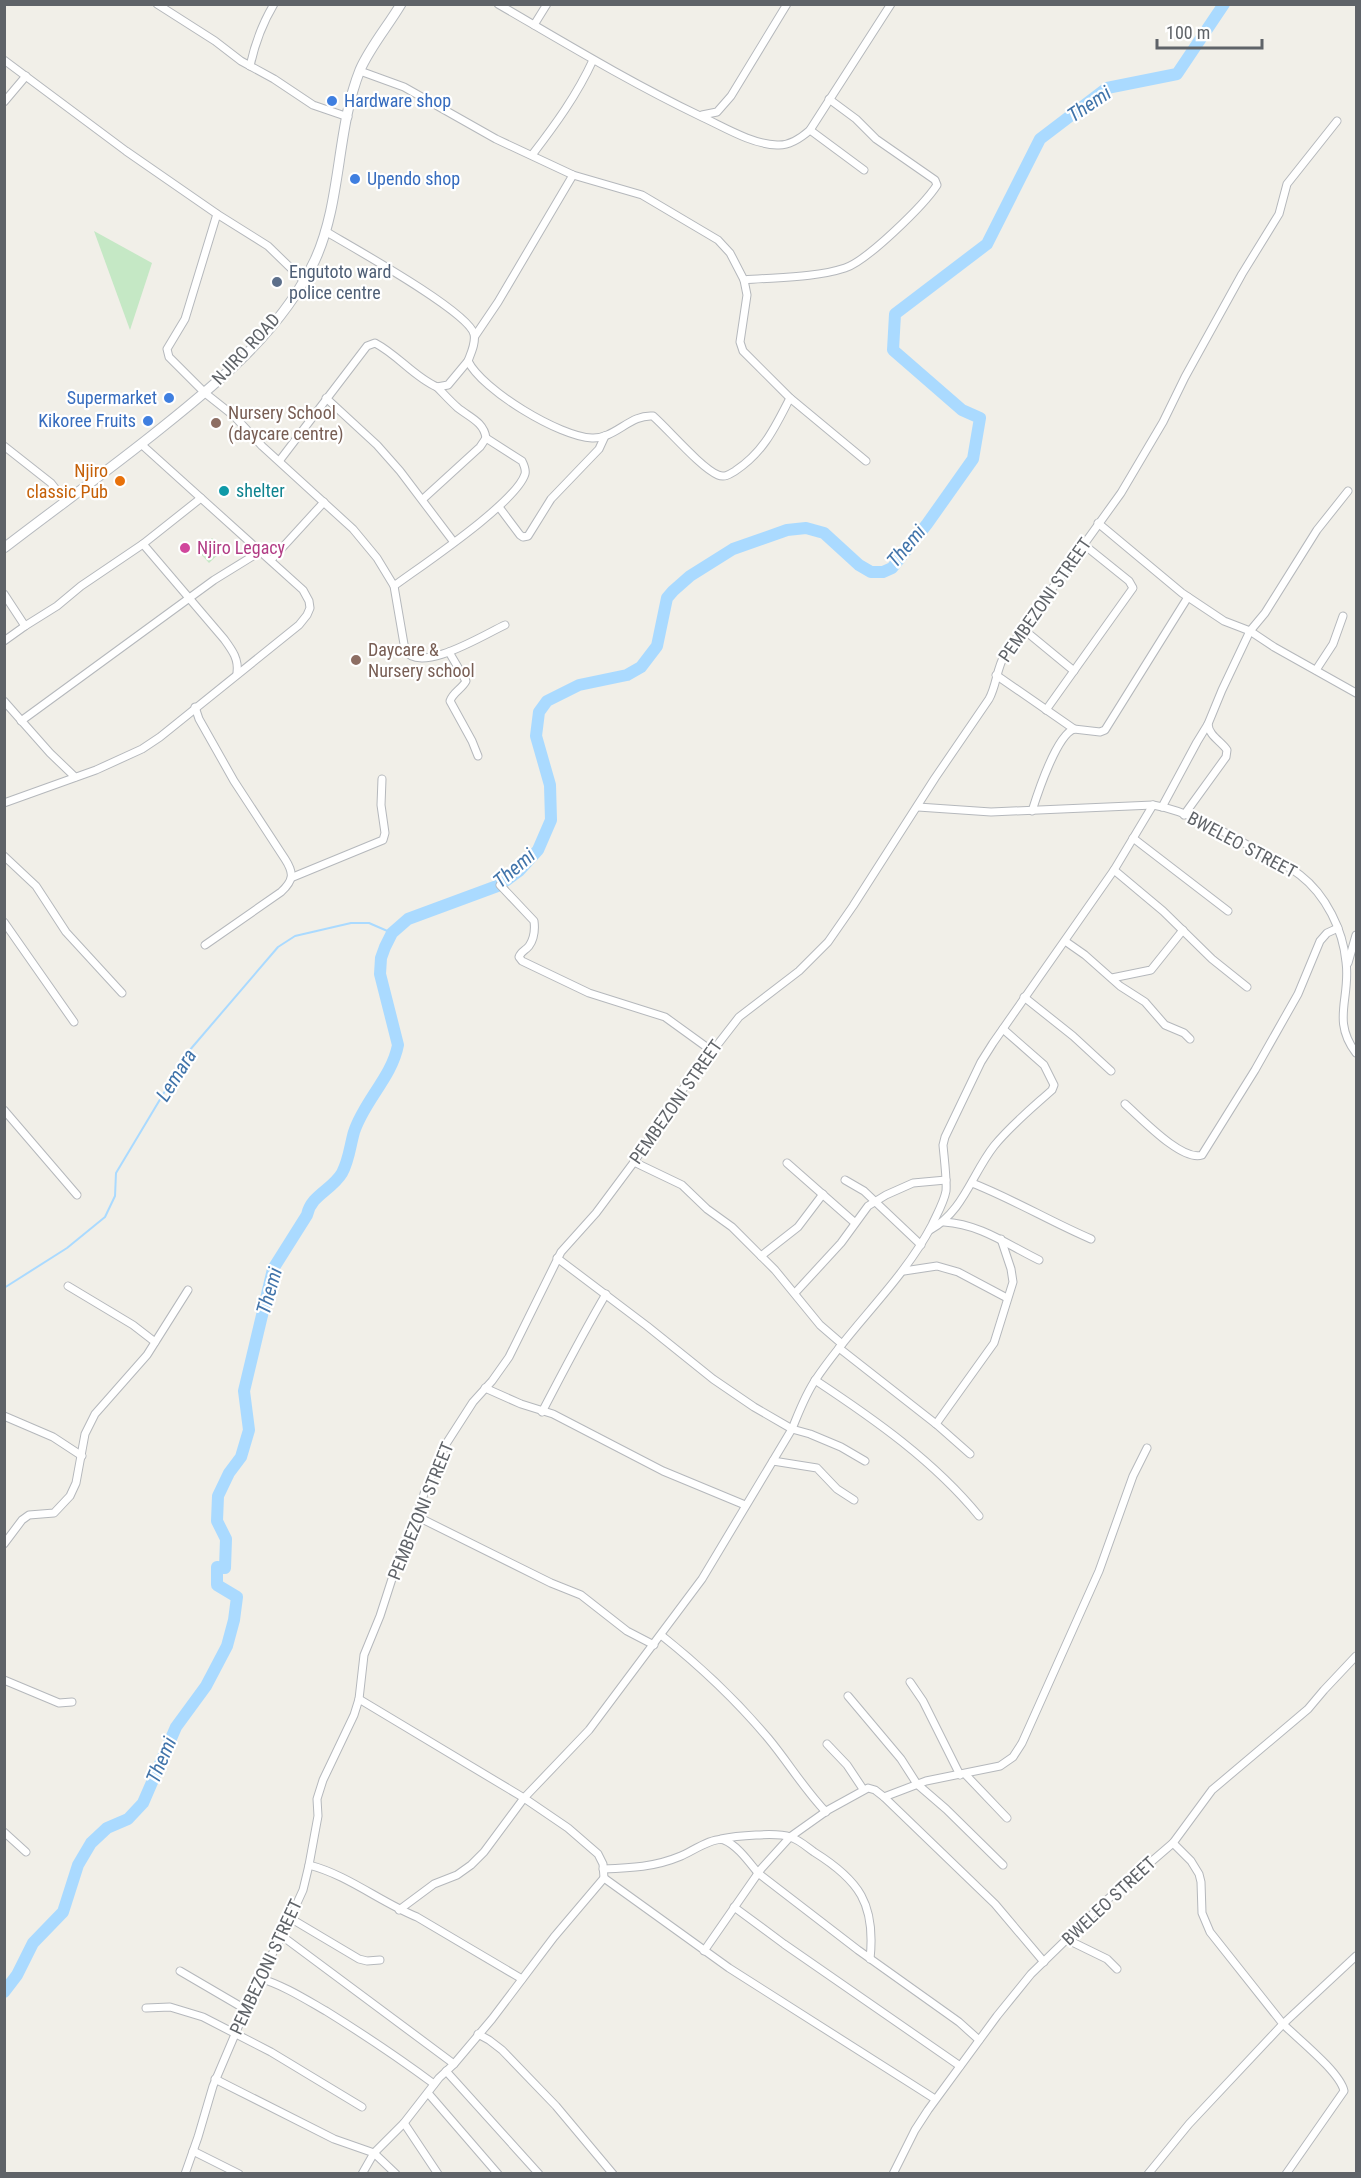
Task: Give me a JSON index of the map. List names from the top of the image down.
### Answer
{
  "streets": {
    "street": ["NJIRO ROAD", "PEMBEZONI STREET", "BWELEO STREET"]
  },
  "crossings": [
    ["PEMBEZONI STREET", "BWELEO STREET"]
  ],
  "water": ["Themi", "Lemara"],
  "places": [
    "Hardware shop",
    "Upendo shop",
    "Engutoto ward police centre",
    "Supermarket",
    "Kikoree Fruits",
    "Nursery School (daycare centre)",
    "Njiro classic Pub",
    "shelter",
    "Njiro Legacy",
    "Daycare & Nursery school"
  ],
  "scale_bar": "100 m"
}
